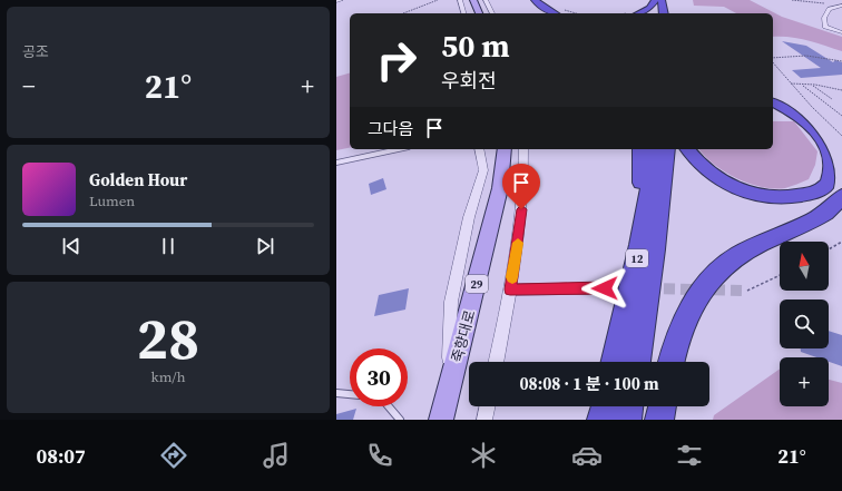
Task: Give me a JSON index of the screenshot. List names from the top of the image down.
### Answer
{
  "streets": {
    "highway": ["12"],
    "main road": ["29", "죽향대로"]
  },
  "north": "top",
  "page": {
    "tile": [
      "공조",
      ["28", "km/h"]
    ],
    "turn": ["50 m", "우회전"],
    "heat": ["−", "21°", "+"],
    "then": "그다음",
    "song": ["Golden Hour", "Lumen"],
    "map_buttons": "+",
    "limit": "30",
    "trip": "08:08 · 1 분 · 100 m",
    "tabs": ["08:07", "21°"]
  }
}
